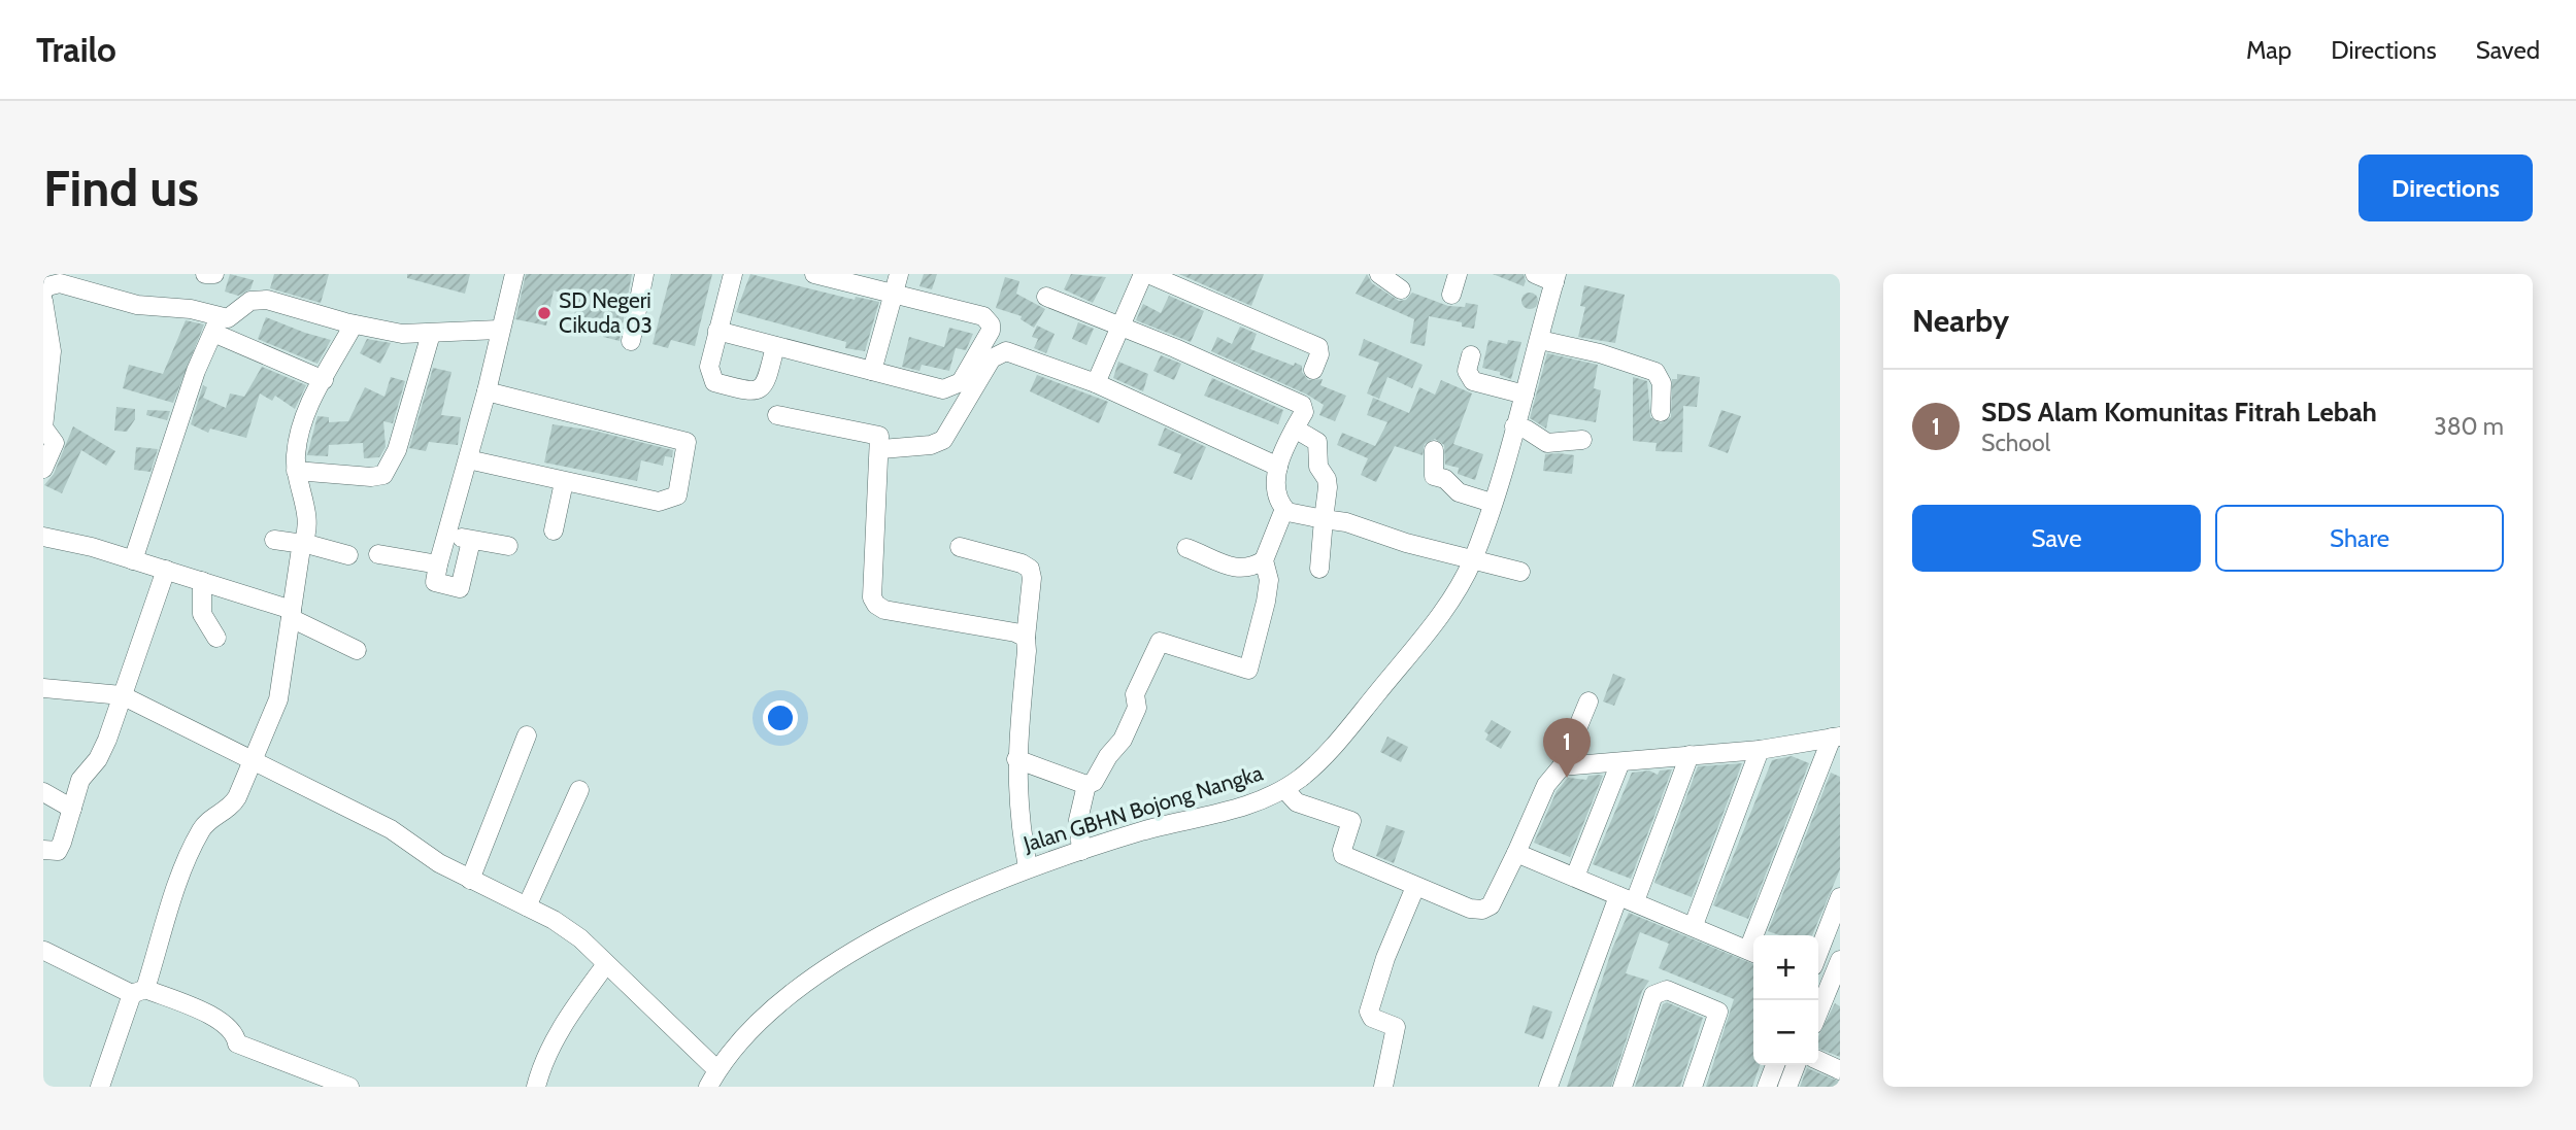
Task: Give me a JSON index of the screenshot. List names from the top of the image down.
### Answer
{
  "streets": {
    "street": ["Jalan GBHN Bojong Nangka"]
  },
  "places": ["SD Negeri Cikuda 03"],
  "page": {
    "header": "Trailo",
    "nav": ["Map", "Directions", "Saved"],
    "buttons": [
      "Directions",
      ["Save", "Share"]
    ],
    "title": "Find us",
    "heading": "Nearby",
    "list": [
      {
        "mark": "1",
        "name": "SDS Alam Komunitas Fitrah Lebah",
        "note": "School",
        "value": "380 m"
      }
    ],
    "pins": "1",
    "map_buttons": ["+", "−"]
  }
}
